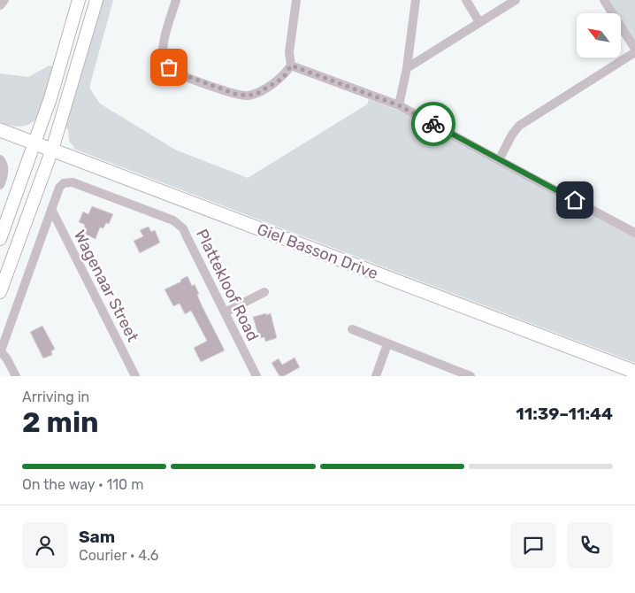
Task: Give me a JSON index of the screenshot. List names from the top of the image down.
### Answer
{
  "streets": {
    "main road": ["Giel Basson Drive"],
    "street": ["Plattekloof Road", "Wagenaar Street"]
  },
  "crossings": [
    ["Plattekloof Road", "Wagenaar Street"]
  ],
  "north": "top left",
  "page": {
    "heading": ["2 min", "Arriving in", "11:39–11:44"],
    "panel": ["Sam", "Courier · 4.6"],
    "bar": "On the way · 110 m"
  }
}
